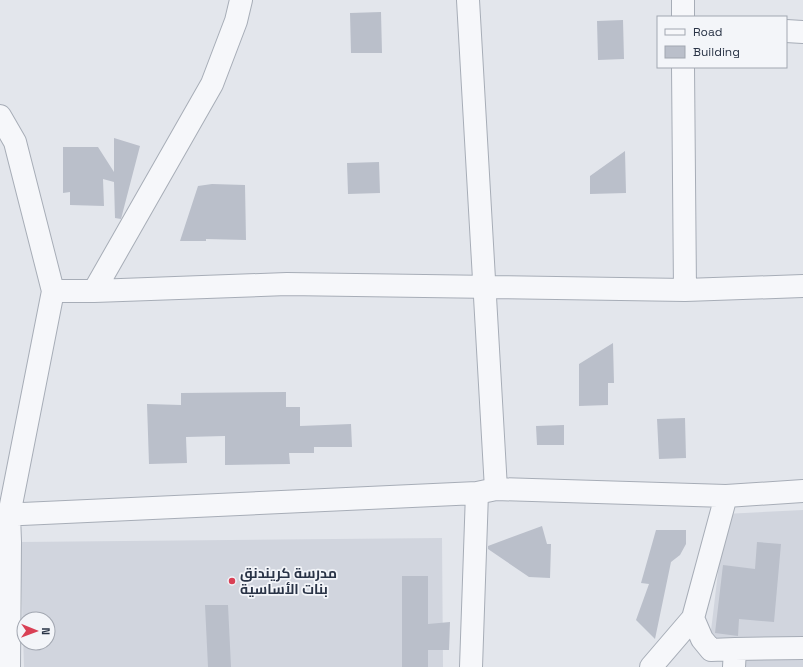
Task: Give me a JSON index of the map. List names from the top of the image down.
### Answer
{
  "places": ["مدرسة كريندنق بنات الأساسية"],
  "legend": ["Road", "Building"],
  "north": "right"
}
